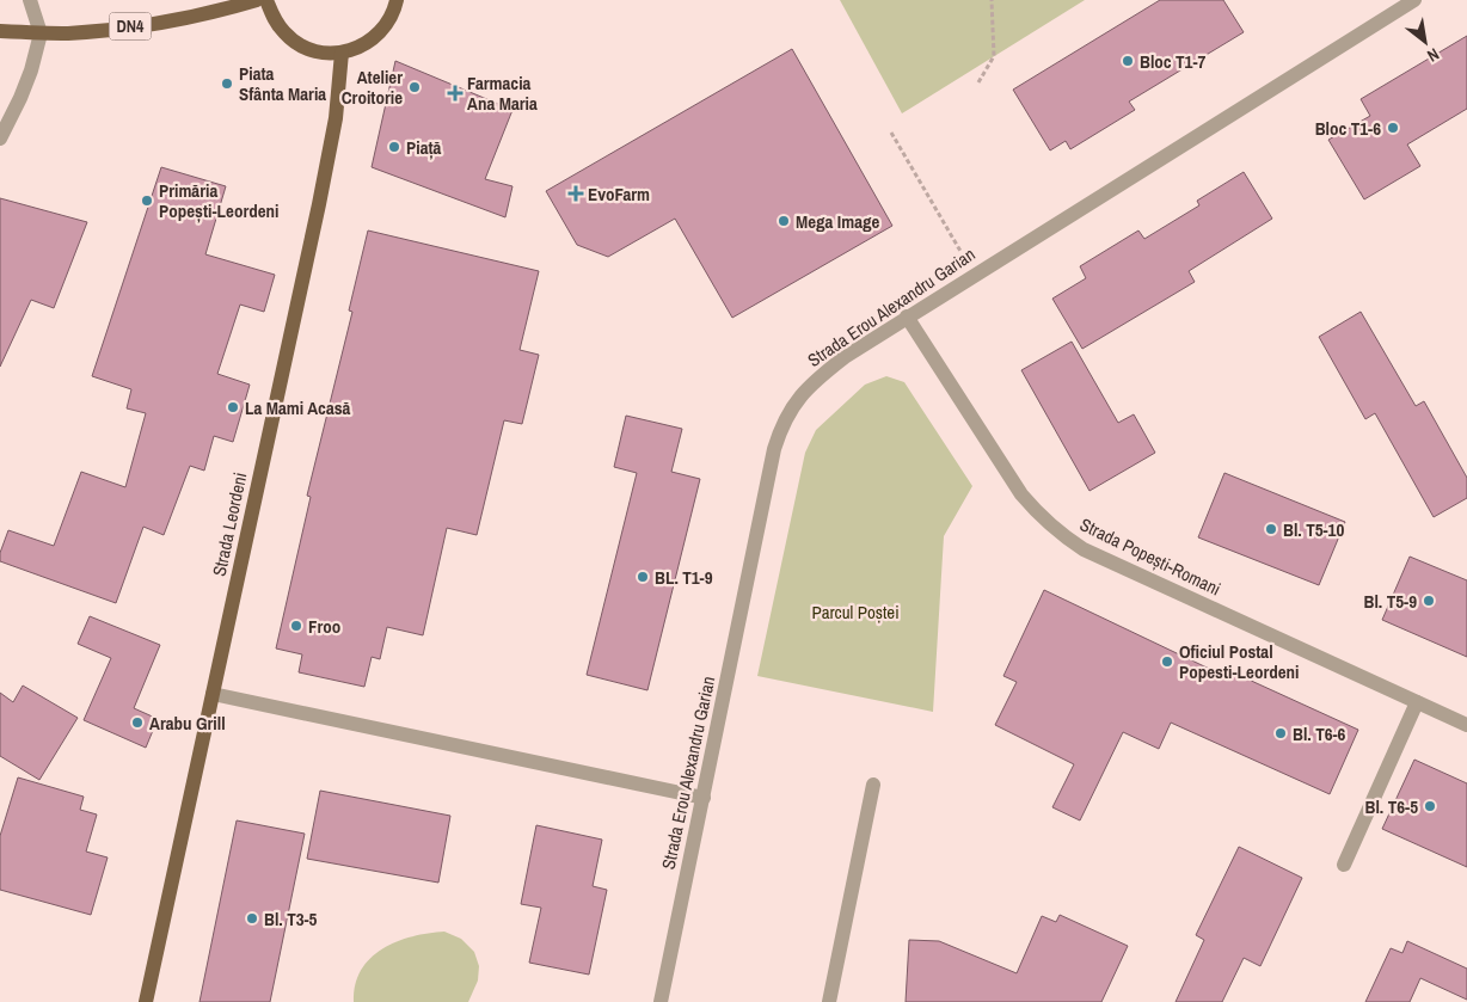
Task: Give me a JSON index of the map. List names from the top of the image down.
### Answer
{
  "streets": {
    "main road": ["DN4", "Strada Leordeni"],
    "street": ["Strada Erou Alexandru Garian", "Strada Popești-Romani"]
  },
  "crossings": [
    ["Strada Erou Alexandru Garian", "Strada Popești-Romani"]
  ],
  "parks": ["Parcul Poștei"],
  "places": {
    "other": [
      "Bloc T1-7",
      "Piata Sfânta Maria",
      "Atelier Croitorie",
      "Bloc T1-6",
      "Piață",
      "Primăria Popești-Leordeni",
      "Mega Image",
      "La Mami Acasă",
      "Bl. T5-10",
      "BL. T1-9",
      "Bl. T5-9",
      "Froo",
      "Oficiul Postal Popesti-Leordeni",
      "Arabu Grill",
      "Bl. T6-6",
      "Bl. T6-5",
      "Bl. T3-5"
    ],
    "health": ["Farmacia Ana Maria", "EvoFarm"]
  },
  "north": "bottom right"
}
